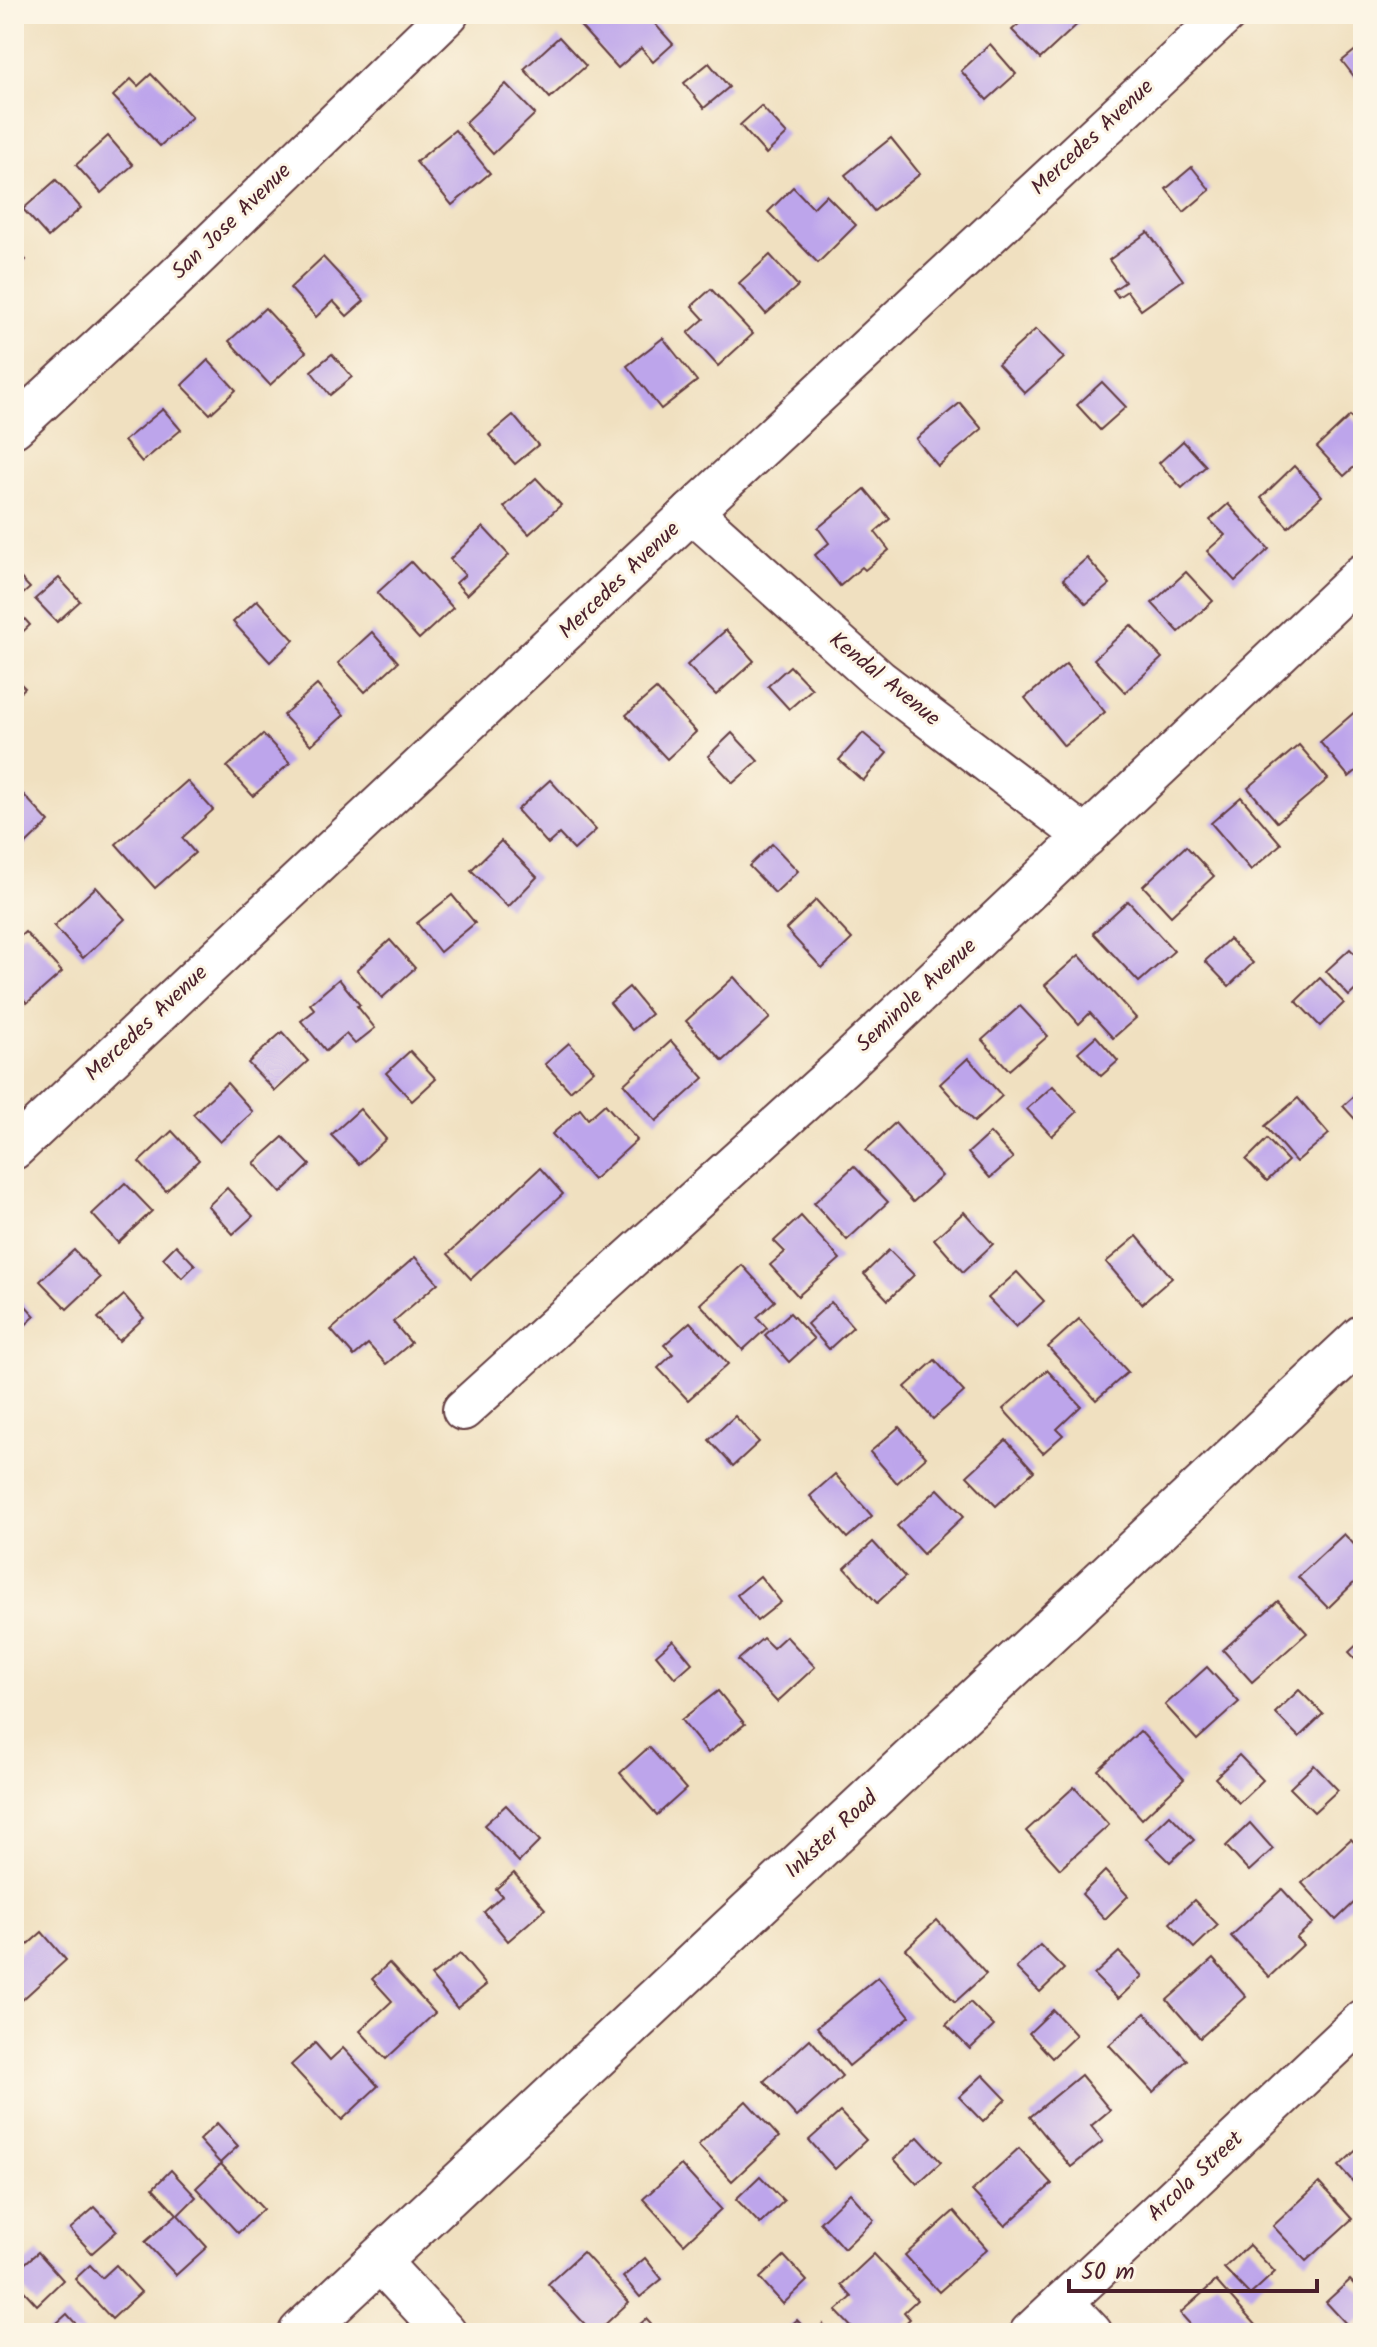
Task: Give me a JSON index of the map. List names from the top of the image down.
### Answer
{
  "streets": {
    "main road": ["Inkster Road"],
    "street": [
      "Mercedes Avenue",
      "San Jose Avenue",
      "Kendal Avenue",
      "Seminole Avenue",
      "Arcola Street"
    ]
  },
  "crossings": [
    ["Mercedes Avenue", "Kendal Avenue"],
    ["Kendal Avenue", "Seminole Avenue"]
  ],
  "scale_bar": "50 m"
}
